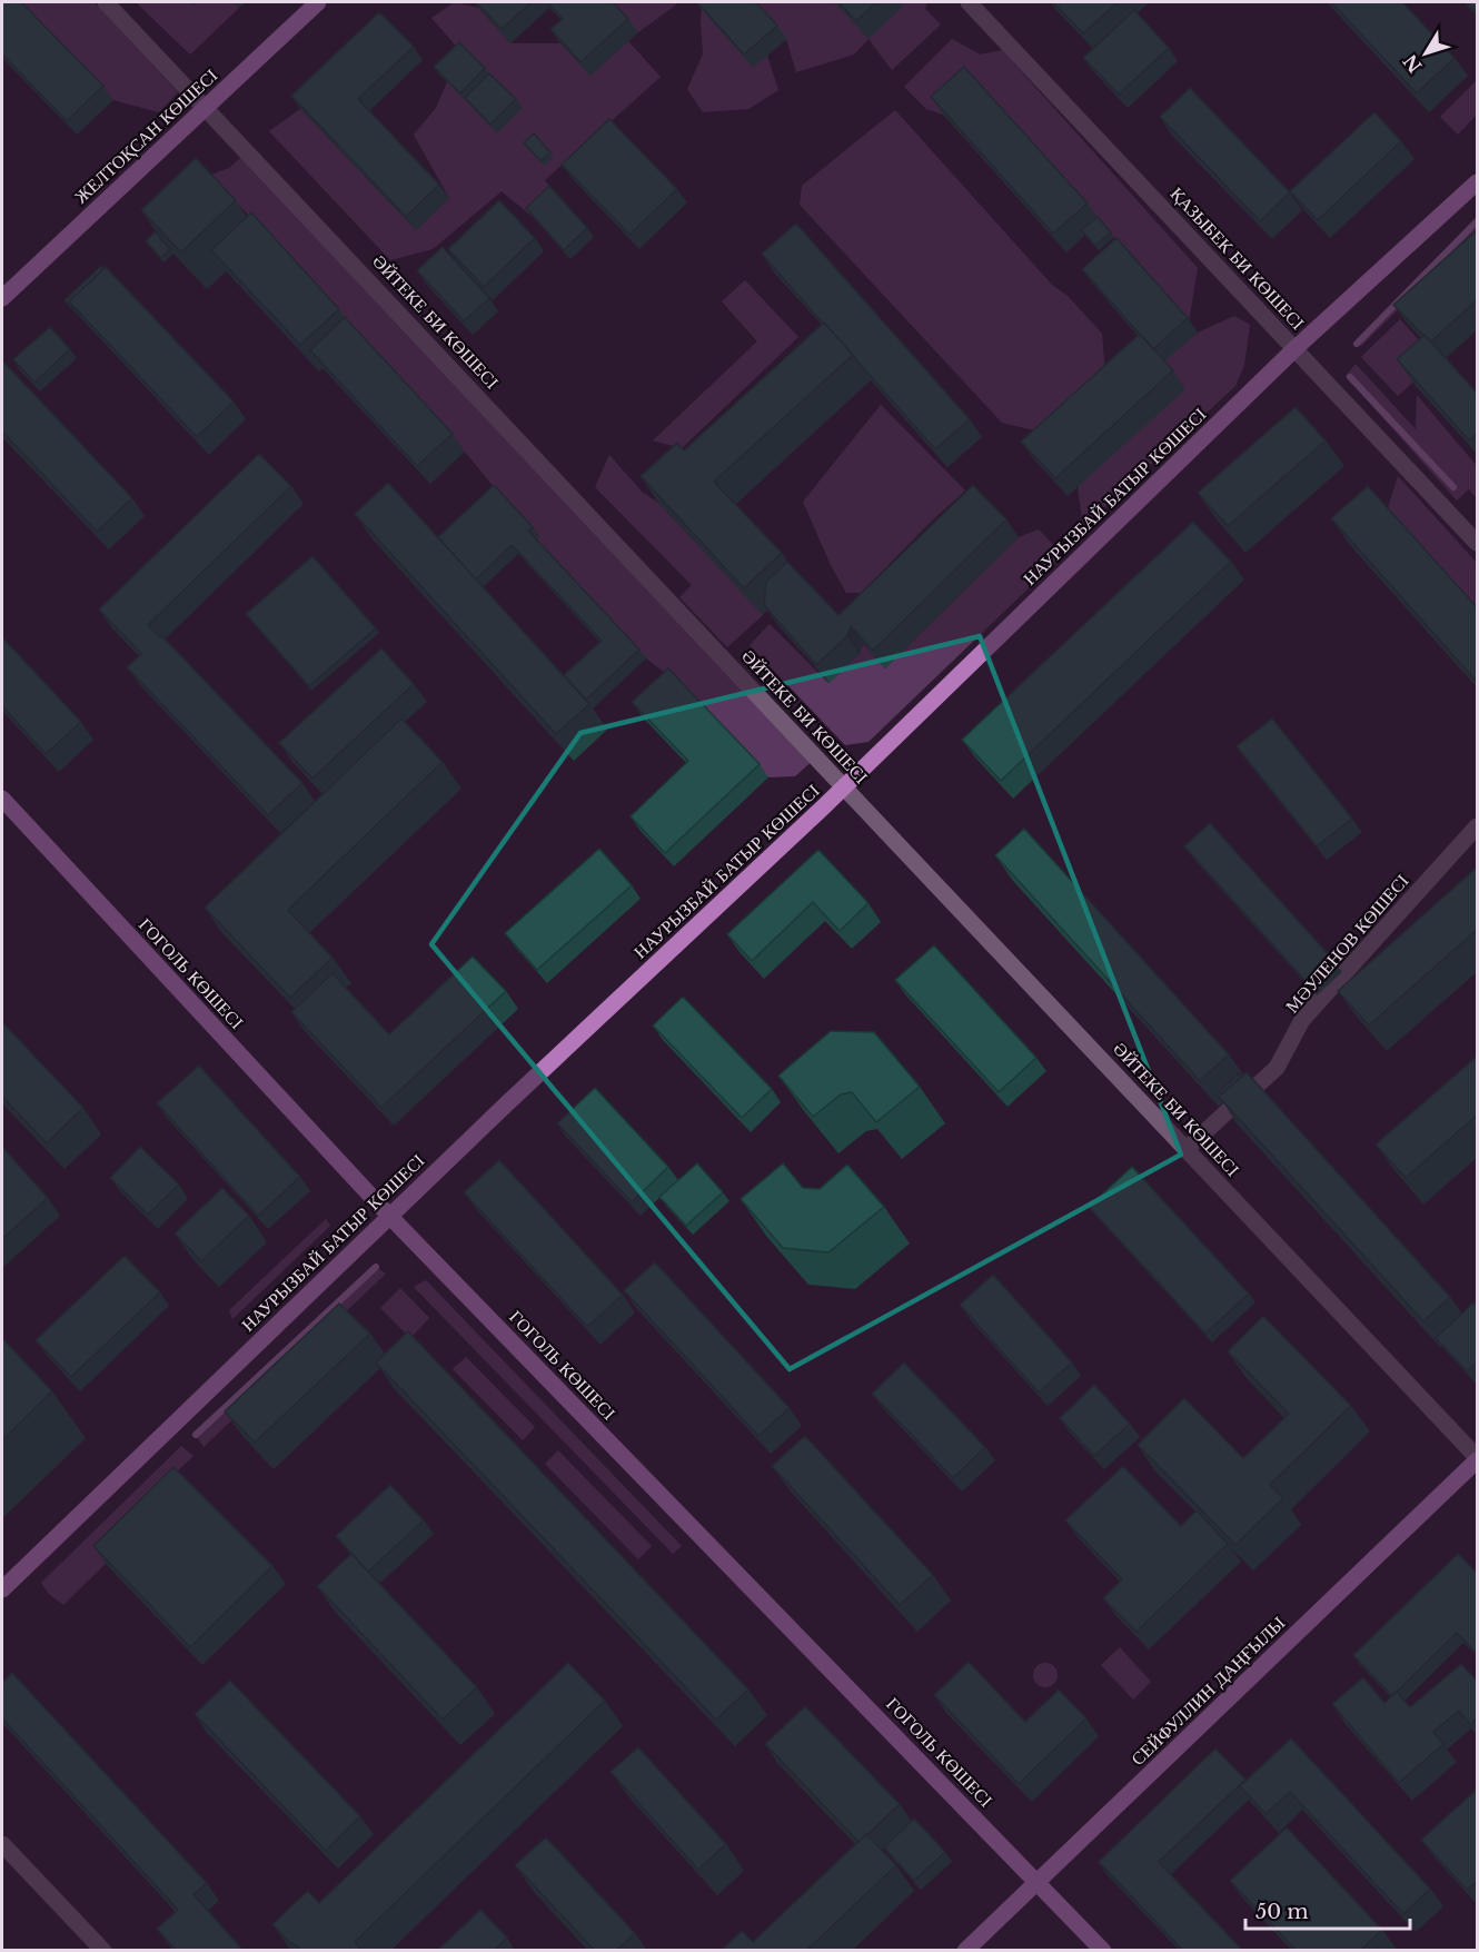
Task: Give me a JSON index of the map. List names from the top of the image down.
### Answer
{
  "streets": {
    "main road": [
      "ЖЕЛТОҚСАН КӨШЕСІ",
      "НАУРЫЗБАЙ БАТЫР КӨШЕСІ",
      "ГОГОЛЬ КӨШЕСІ",
      "СЕЙФУЛЛИН ДАҢҒЫЛЫ"
    ],
    "street": ["ҚАЗЫБЕК БИ КӨШЕСІ", "ӘЙТЕКЕ БИ КӨШЕСІ", "МӘУЛЕНОВ КӨШЕСІ"]
  },
  "crossings": [
    ["ЖЕЛТОҚСАН КӨШЕСІ", "ӘЙТЕКЕ БИ КӨШЕСІ"],
    ["ҚАЗЫБЕК БИ КӨШЕСІ", "НАУРЫЗБАЙ БАТЫР КӨШЕСІ"],
    ["ӘЙТЕКЕ БИ КӨШЕСІ", "НАУРЫЗБАЙ БАТЫР КӨШЕСІ"],
    ["ӘЙТЕКЕ БИ КӨШЕСІ", "СЕЙФУЛЛИН ДАҢҒЫЛЫ"],
    ["НАУРЫЗБАЙ БАТЫР КӨШЕСІ", "ГОГОЛЬ КӨШЕСІ"],
    ["ГОГОЛЬ КӨШЕСІ", "СЕЙФУЛЛИН ДАҢҒЫЛЫ"]
  ],
  "scale_bar": "50 m",
  "north": "bottom left"
}
